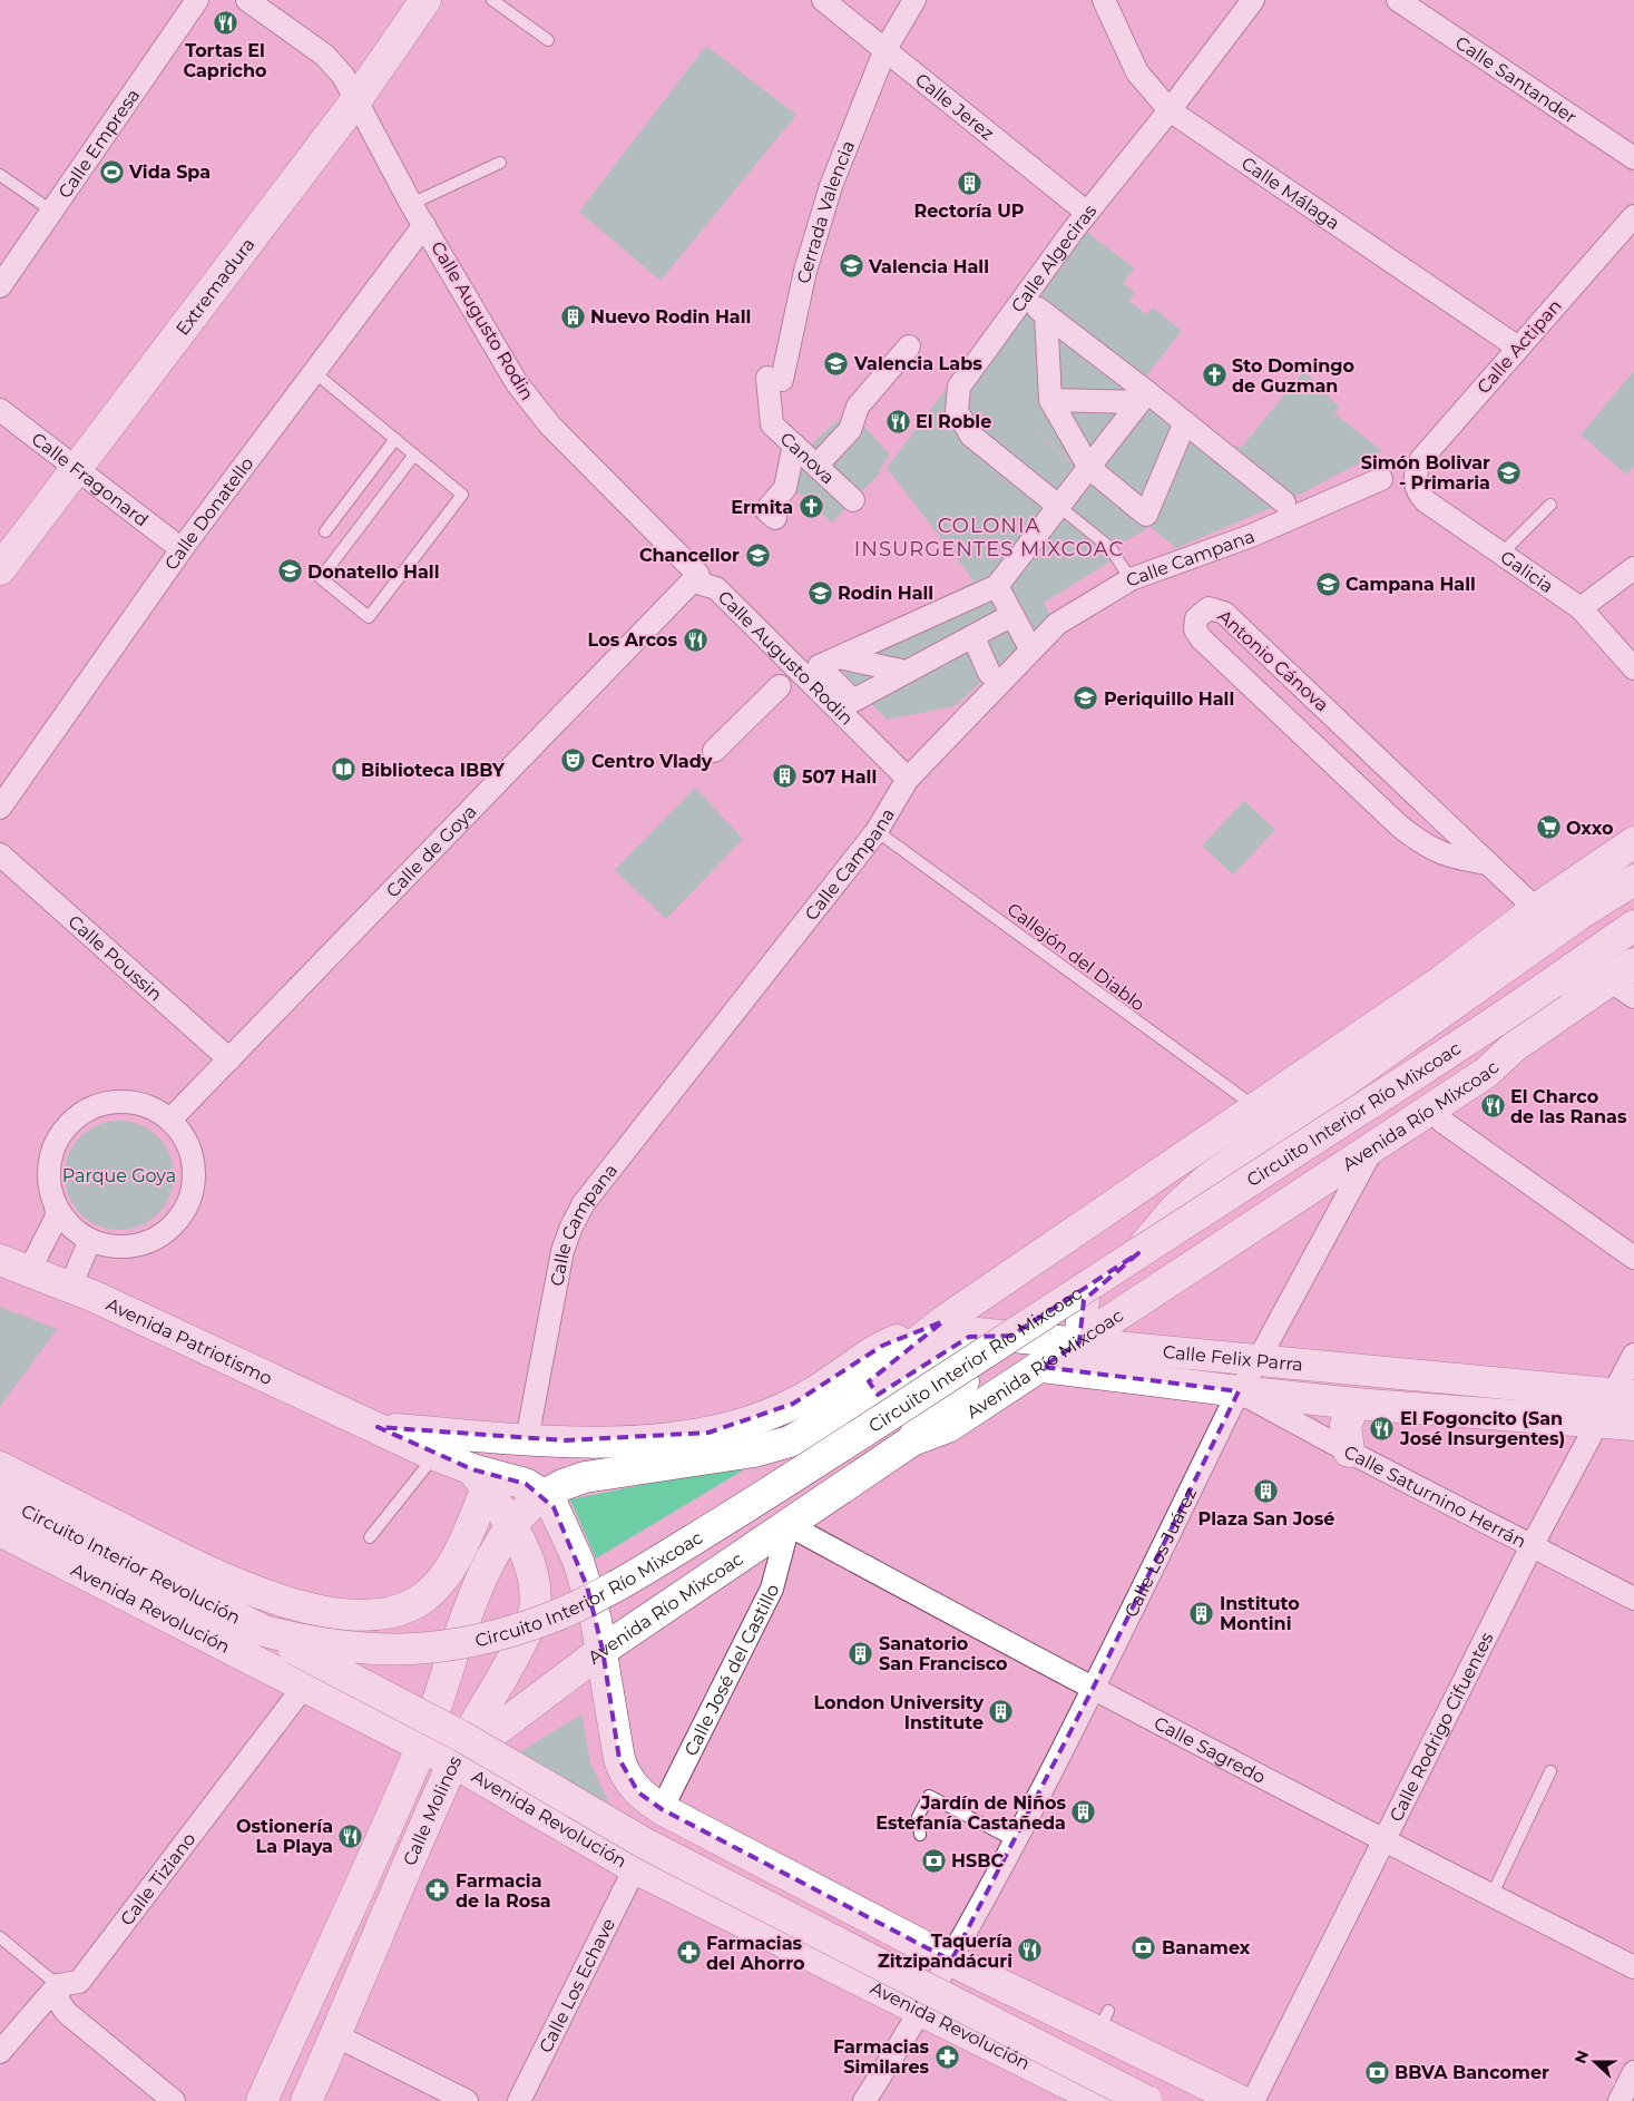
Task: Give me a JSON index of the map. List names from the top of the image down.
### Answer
{
  "streets": {
    "main road": [
      "Extremadura",
      "Circuito Interior Río Mixcoac",
      "Avenida Río Mixcoac",
      "Avenida Patriotismo",
      "Calle Felix Parra",
      "Circuito Interior Revolución",
      "Avenida Revolución",
      "Calle Molinos"
    ],
    "street": [
      "Calle Santander",
      "Calle Jerez",
      "Calle Empresa",
      "Calle Málaga",
      "Cerrada Valencia",
      "Calle Algeciras",
      "Calle Augusto Rodin",
      "Calle Actipan",
      "Canova",
      "Calle Fragonard",
      "Calle Donatello",
      "Calle Campana",
      "Galicia",
      "Antonio Cánova",
      "Calle de Goya",
      "Calle Poussin",
      "Calle Saturnino Herrán",
      "Calle Los Juárez",
      "Calle José del Castillo",
      "Calle Rodrigo Cifuentes",
      "Calle Sagredo",
      "Calle Tiziano",
      "Calle Los Echave"
    ],
    "lane": ["Callejón del Diablo"]
  },
  "crossings": [
    ["Calle Jerez", "Cerrada Valencia"],
    ["Calle Jerez", "Calle Algeciras"],
    ["Calle Málaga", "Calle Algeciras"],
    ["Calle Málaga", "Calle Actipan"],
    ["Cerrada Valencia", "Canova"],
    ["Extremadura", "Calle Augusto Rodin"],
    ["Extremadura", "Calle Fragonard"],
    ["Calle Augusto Rodin", "Calle Donatello"],
    ["Calle Augusto Rodin", "Calle Campana"],
    ["Calle Augusto Rodin", "Calle de Goya"],
    ["Calle Actipan", "Galicia"],
    ["Calle Fragonard", "Calle Donatello"],
    ["Calle Campana", "Callejón del Diablo"],
    ["Calle Campana", "Avenida Patriotismo"],
    ["Calle de Goya", "Calle Poussin"],
    ["Circuito Interior Río Mixcoac", "Circuito Interior Revolución"],
    ["Avenida Río Mixcoac", "Calle Felix Parra"],
    ["Avenida Río Mixcoac", "Calle Los Juárez"],
    ["Avenida Río Mixcoac", "Avenida Revolución"],
    ["Avenida Río Mixcoac", "Calle José del Castillo"],
    ["Avenida Río Mixcoac", "Calle Sagredo"],
    ["Avenida Río Mixcoac", "Calle Molinos"],
    ["Avenida Patriotismo", "Calle Molinos"],
    ["Calle Felix Parra", "Calle Saturnino Herrán"],
    ["Calle Felix Parra", "Calle Los Juárez"],
    ["Calle Felix Parra", "Calle Rodrigo Cifuentes"],
    ["Calle Saturnino Herrán", "Calle Los Juárez"],
    ["Calle Saturnino Herrán", "Calle Rodrigo Cifuentes"],
    ["Calle Los Juárez", "Avenida Revolución"],
    ["Calle Los Juárez", "Calle Sagredo"],
    ["Avenida Revolución", "Calle Molinos"],
    ["Avenida Revolución", "Calle Tiziano"],
    ["Avenida Revolución", "Calle Los Echave"],
    ["Calle José del Castillo", "Calle Sagredo"],
    ["Calle Rodrigo Cifuentes", "Calle Sagredo"]
  ],
  "districts": ["COLONIA INSURGENTES MIXCOAC"],
  "parks": ["Parque Goya"],
  "places": {
    "restaurant": [
      "Tortas El Capricho",
      "El Roble",
      "Los Arcos",
      "El Charco de las Ranas",
      "El Fogoncito (San José Insurgentes)",
      "Ostionería La Playa",
      "Taquería Zitzipandácuri"
    ],
    "sports": ["Vida Spa"],
    "building": [
      "Rectoría UP",
      "Nuevo Rodin Hall",
      "507 Hall",
      "Plaza San José",
      "Instituto Montini",
      "Sanatorio San Francisco",
      "London University Institute",
      "Jardín de Niños Estefanía Castañeda"
    ],
    "school or university": [
      "Valencia Hall",
      "Valencia Labs",
      "Simón Bolivar - Primaria",
      "Chancellor",
      "Donatello Hall",
      "Campana Hall",
      "Rodin Hall",
      "Periquillo Hall"
    ],
    "church": ["Sto Domingo de Guzman", "Ermita"],
    "theatre": ["Centro Vlady"],
    "library": ["Biblioteca IBBY"],
    "supermarket": ["Oxxo"],
    "bank": ["HSBC", "Banamex", "BBVA Bancomer"],
    "pharmacy": ["Farmacia de la Rosa", "Farmacias del Ahorro", "Farmacias Similares"]
  },
  "north": "left"
}
